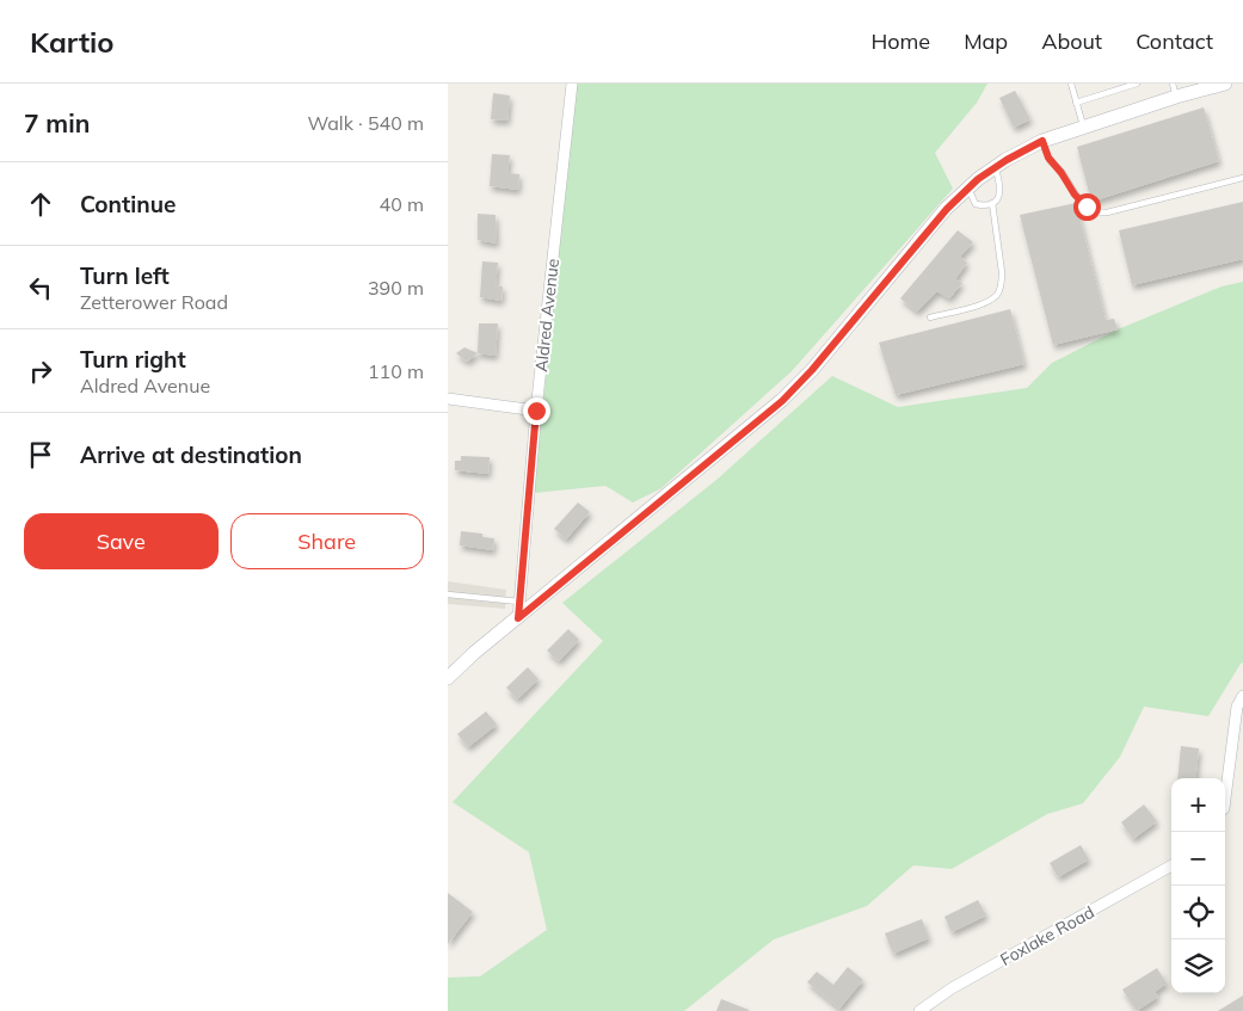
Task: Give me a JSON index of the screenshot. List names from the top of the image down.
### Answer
{
  "streets": {
    "street": ["Aldred Avenue", "Foxlake Road"]
  },
  "page": {
    "header": "Kartio",
    "nav": [
      "Home",
      "Map",
      "About",
      "Contact"
    ],
    "heading": ["7 min", "Walk · 540 m"],
    "list": [
      ["Continue", "40 m"],
      ["Turn left", "Zetterower Road", "390 m"],
      ["Turn right", "Aldred Avenue", "110 m"],
      "Arrive at destination"
    ],
    "buttons": ["Save", "Share"],
    "map_buttons": ["+", "−"]
  }
}
